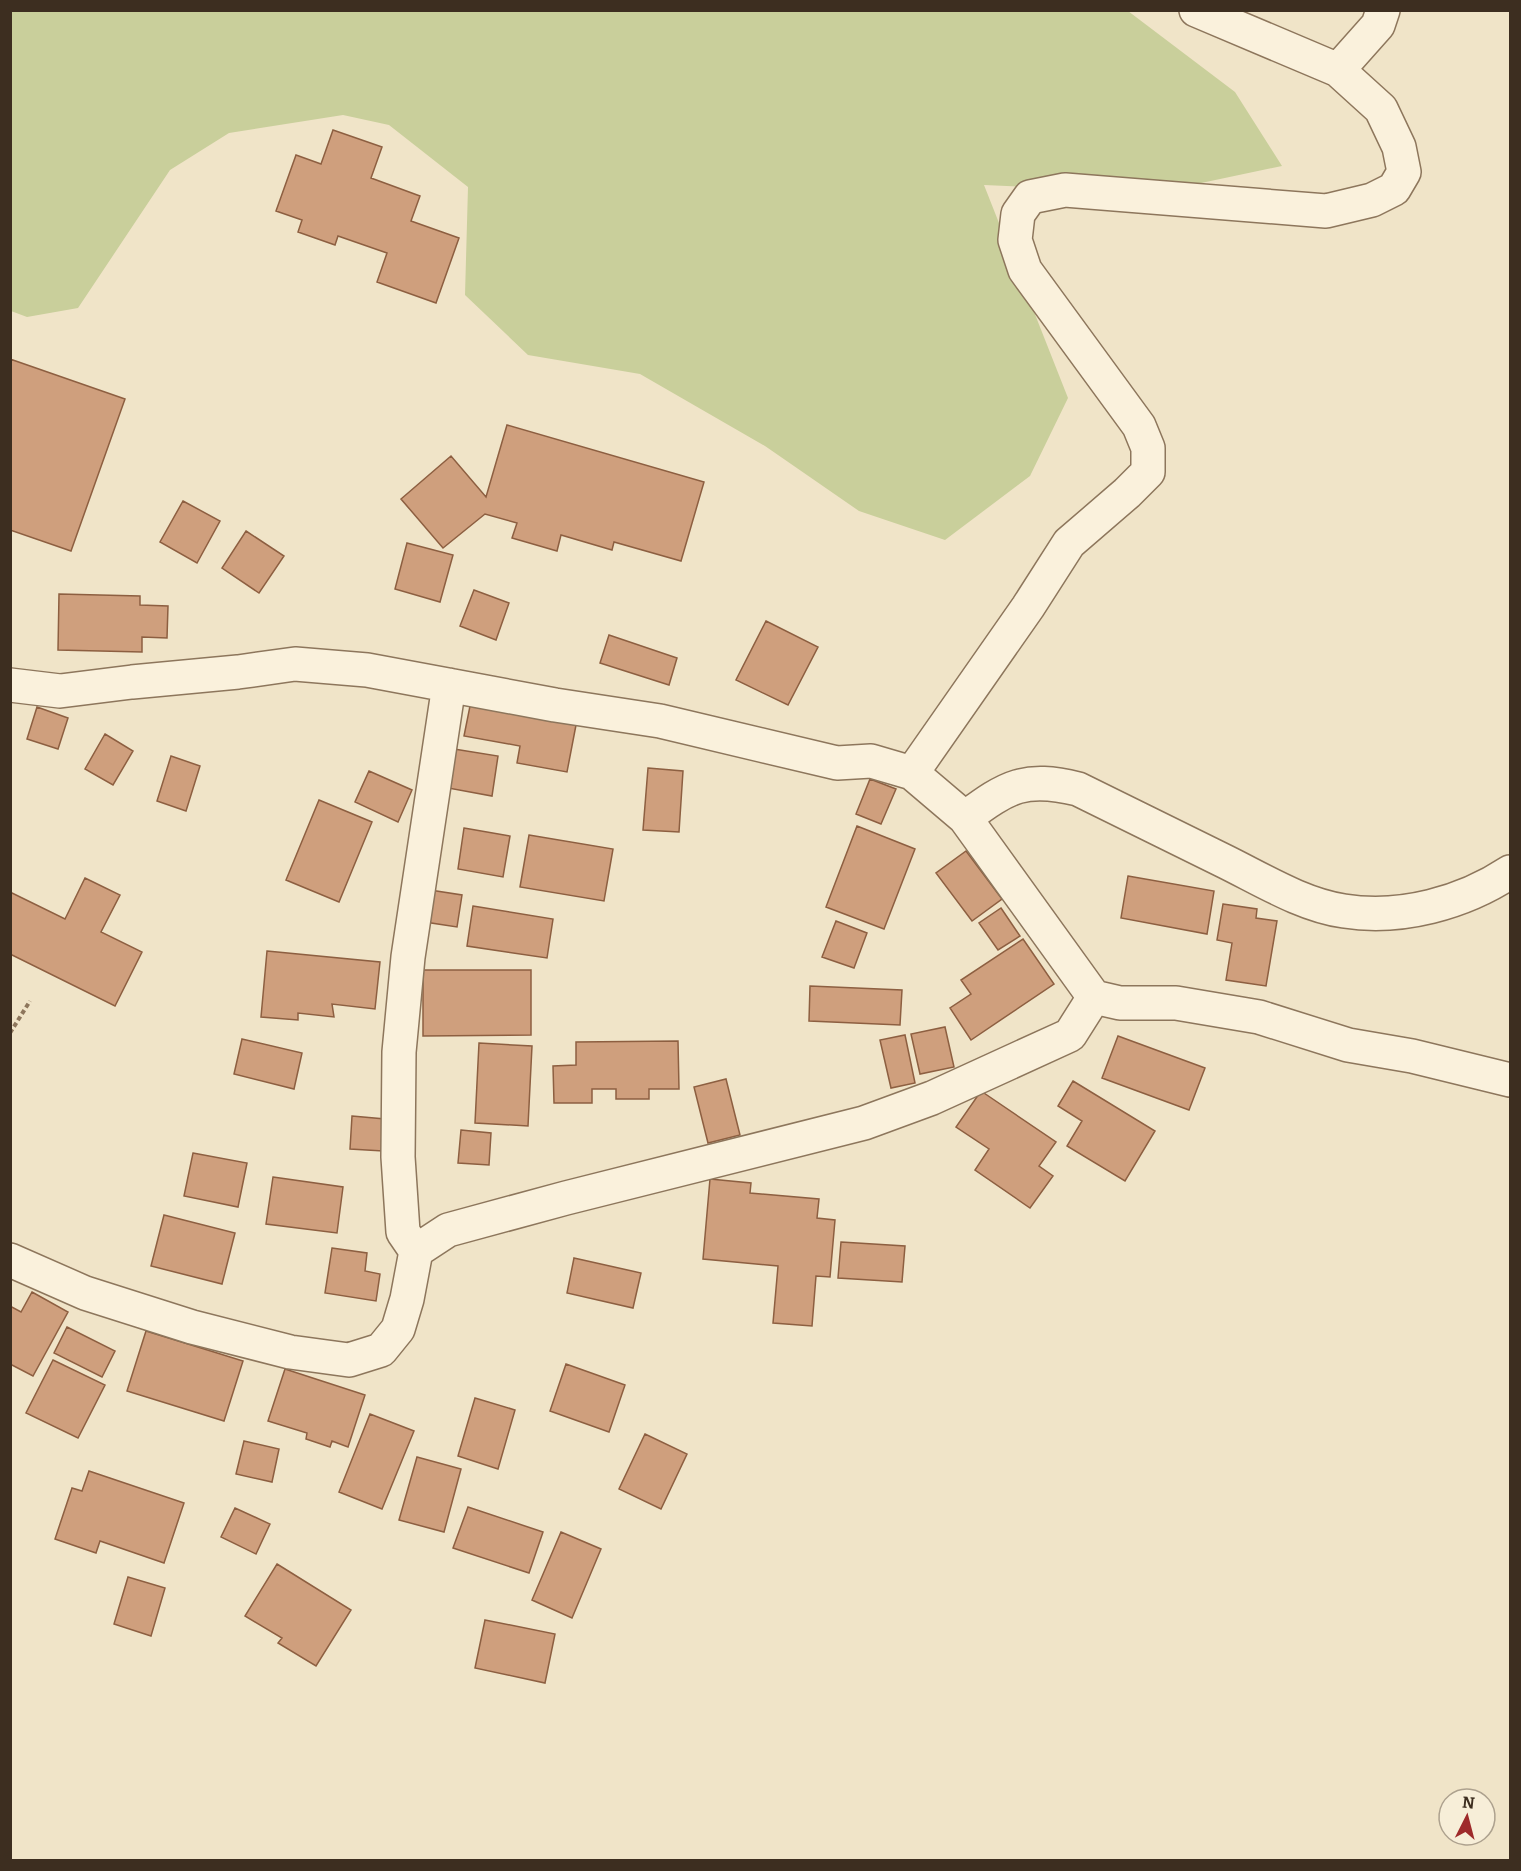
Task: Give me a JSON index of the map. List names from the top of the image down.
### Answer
{
  "north": "top"
}
